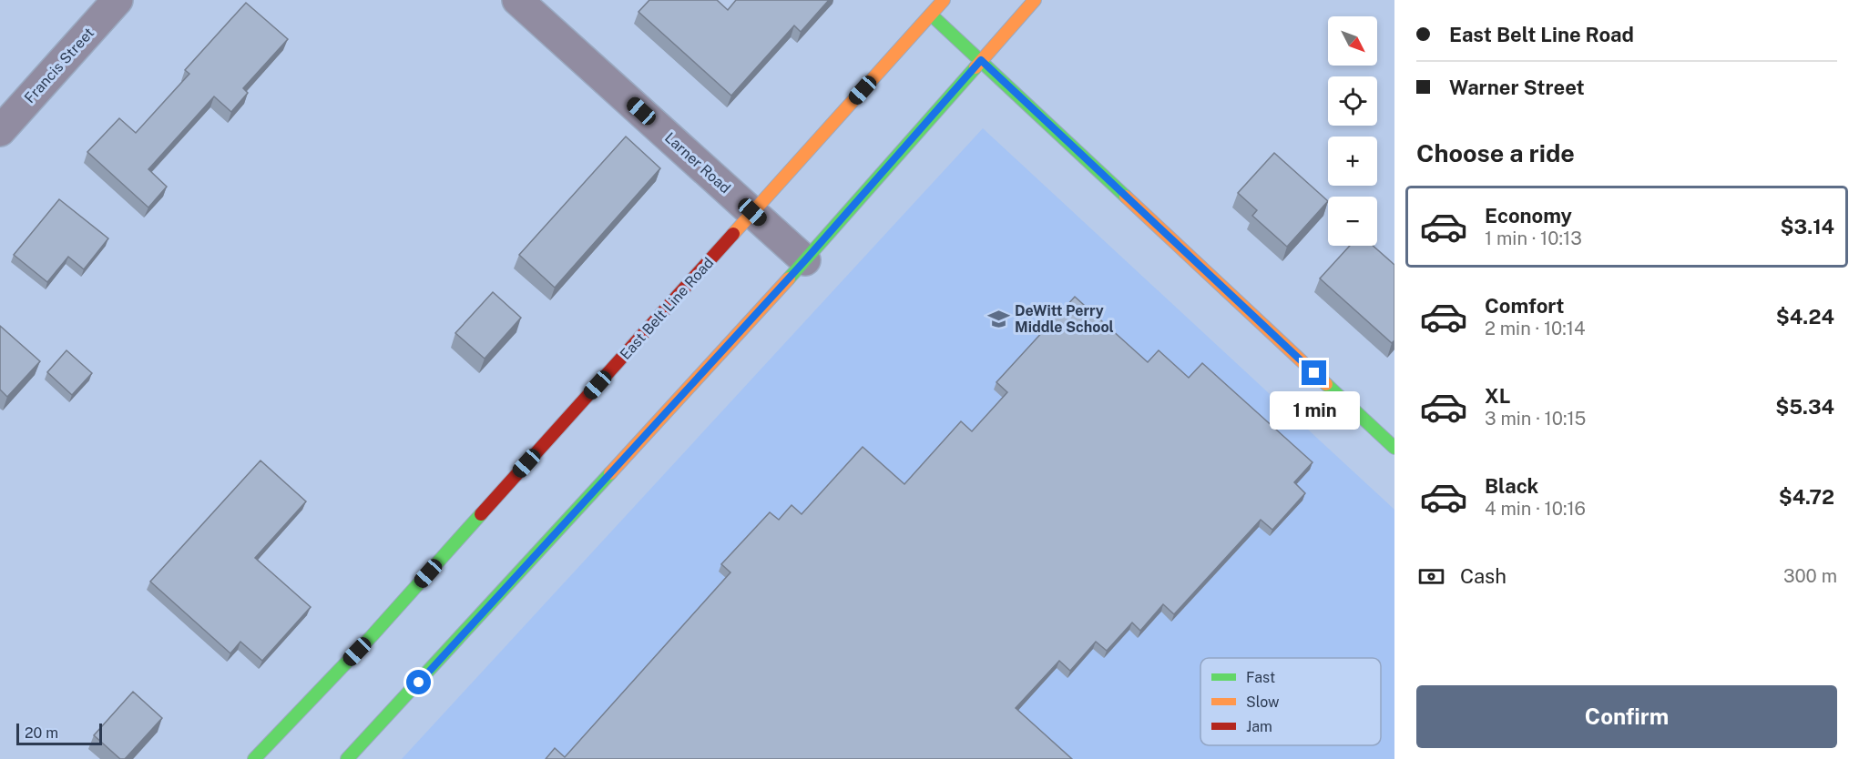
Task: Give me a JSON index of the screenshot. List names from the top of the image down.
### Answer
{
  "streets": {
    "main road": ["East Belt Line Road"],
    "street": ["Francis Street", "Larner Road"]
  },
  "crossings": [
    ["Larner Road", "East Belt Line Road"]
  ],
  "places": {
    "school or university": ["DeWitt Perry Middle School"]
  },
  "legend": ["Fast", "Slow", "Jam"],
  "scale_bar": "20 m",
  "north": "bottom right",
  "page": {
    "banner": ["East Belt Line Road", "Warner Street"],
    "map_buttons": ["+", "−"],
    "heading": "Choose a ride",
    "list": [
      {
        "name": "Economy",
        "note": "1 min · 10:13",
        "value": "$3.14"
      },
      {
        "name": "Comfort",
        "note": "2 min · 10:14",
        "value": "$4.24"
      },
      {
        "name": "XL",
        "note": "3 min · 10:15",
        "value": "$5.34"
      },
      {
        "name": "Black",
        "note": "4 min · 10:16",
        "value": "$4.72"
      }
    ],
    "bubble": "1 min",
    "pay": ["Cash", "300 m"],
    "buttons": "Confirm",
    "scale": "20 m"
  }
}
